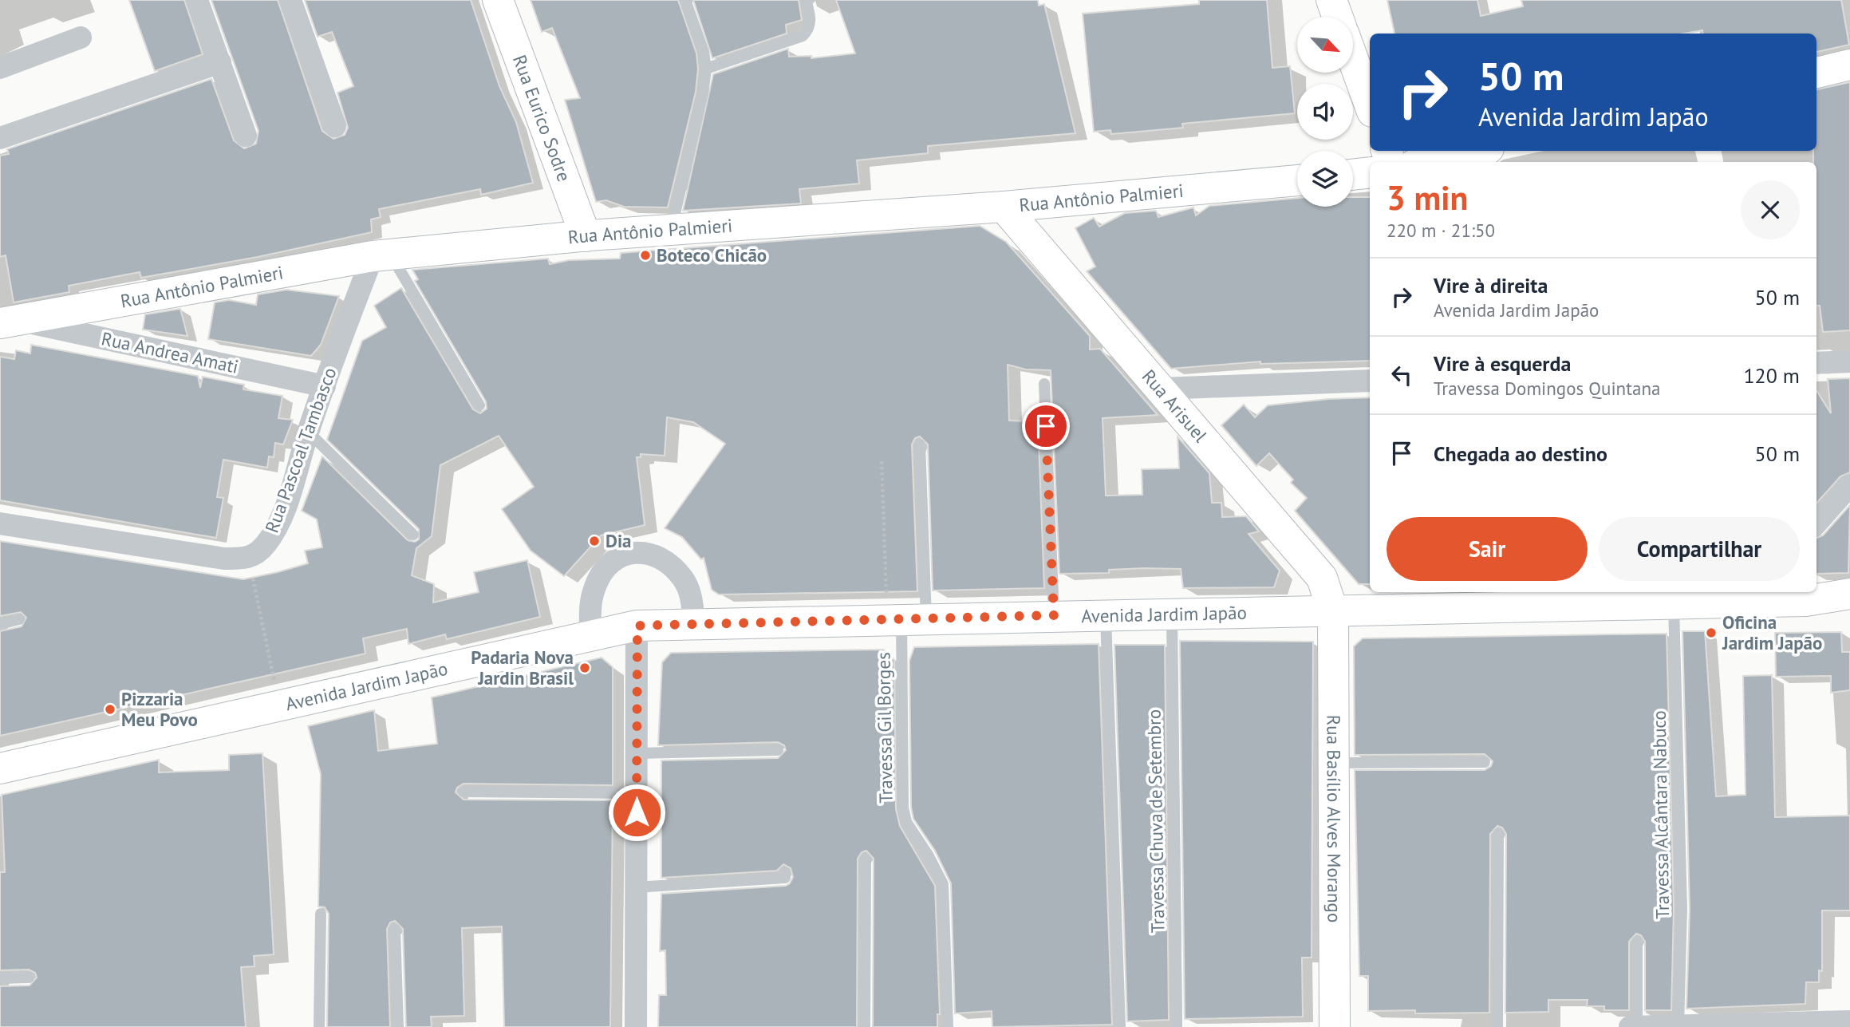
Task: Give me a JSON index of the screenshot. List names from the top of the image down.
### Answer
{
  "streets": {
    "street": [
      "Rua Eurico Sodre",
      "Rua Antônio Palmieri",
      "Rua Andrea Amati",
      "Rua Arisuel",
      "Rua Pascoal Tambasco",
      "Avenida Jardim Japão",
      "Rua Basílio Alves Morango"
    ],
    "lane": ["Travessa Gil Borges", "Travessa Alcântara Nabuco", "Travessa Chuva de Setembro"]
  },
  "crossings": [
    ["Rua Eurico Sodre", "Rua Antônio Palmieri"],
    ["Rua Antônio Palmieri", "Rua Andrea Amati"],
    ["Rua Antônio Palmieri", "Rua Arisuel"],
    ["Rua Antônio Palmieri", "Rua Pascoal Tambasco"],
    ["Rua Andrea Amati", "Rua Pascoal Tambasco"],
    ["Rua Arisuel", "Avenida Jardim Japão"],
    ["Rua Arisuel", "Rua Basílio Alves Morango"],
    ["Avenida Jardim Japão", "Travessa Gil Borges"],
    ["Avenida Jardim Japão", "Travessa Alcântara Nabuco"],
    ["Avenida Jardim Japão", "Rua Basílio Alves Morango"],
    ["Avenida Jardim Japão", "Travessa Chuva de Setembro"]
  ],
  "places": [
    "Boteco Chicão",
    "Dia",
    "Oficina Jardim Japão",
    "Padaria Nova Jardin Brasil",
    "Pizzaria Meu Povo"
  ],
  "north": "bottom right",
  "page": {
    "turn": ["50 m", "Avenida Jardim Japão"],
    "heading": ["3 min", "220 m · 21:50"],
    "list": [
      {
        "name": "Vire à direita",
        "note": "Avenida Jardim Japão",
        "value": "50 m"
      },
      {
        "name": "Vire à esquerda",
        "note": "Travessa Domingos Quintana",
        "value": "120 m"
      },
      {
        "name": "Chegada ao destino",
        "value": "50 m"
      }
    ],
    "buttons": ["Sair", "Compartilhar"]
  }
}
